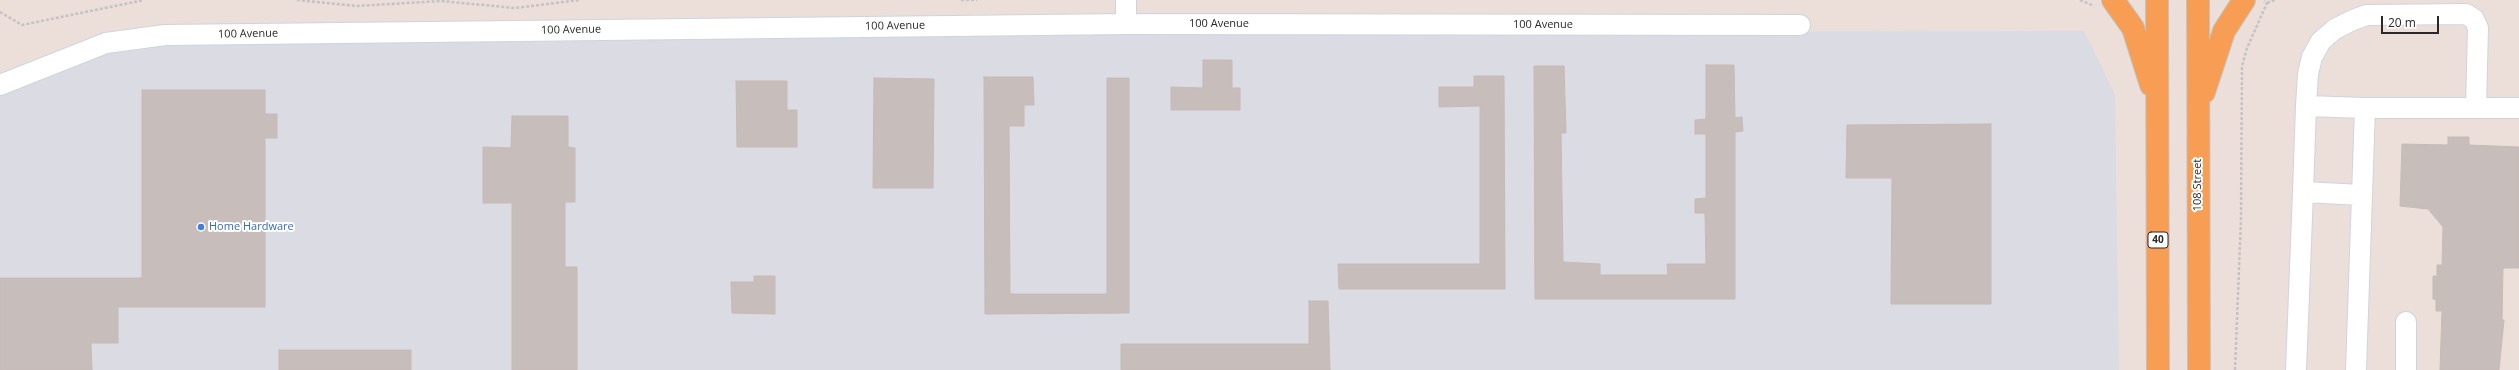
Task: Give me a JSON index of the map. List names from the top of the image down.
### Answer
{
  "streets": {
    "main road": ["108 Street", "40"],
    "street": ["100 Avenue"]
  },
  "places": ["Home Hardware"],
  "scale_bar": "20 m"
}
